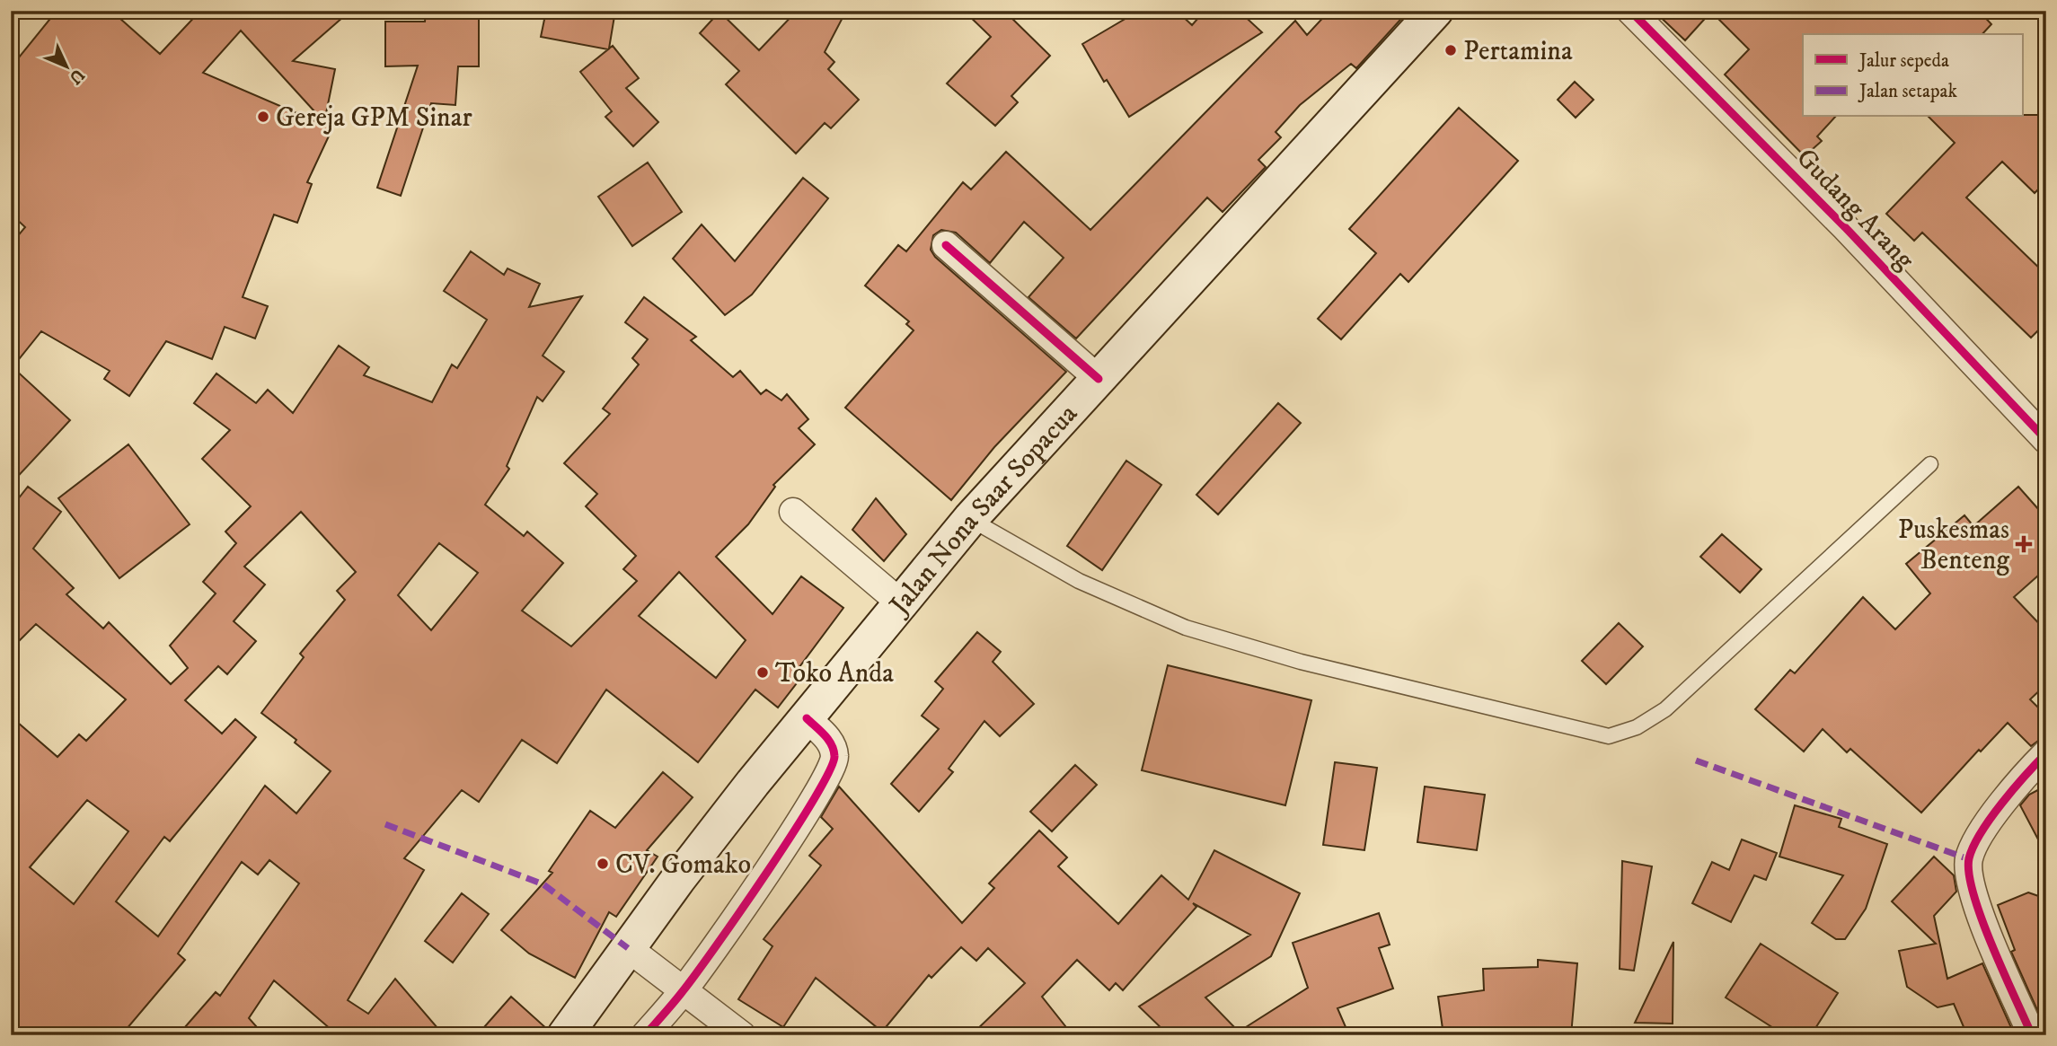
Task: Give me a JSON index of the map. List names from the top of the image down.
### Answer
{
  "streets": {
    "main road": ["Jalan Nona Saar Sopacua"],
    "street": ["Gudang Arang"]
  },
  "places": {
    "other": [
      "Pertamina",
      "Gereja GPM Sinar",
      "Toko Anda",
      "CV. Gomako"
    ],
    "health": ["Puskesmas Benteng"]
  },
  "legend": ["Jalur sepeda", "Jalan setapak"],
  "north": "bottom right"
}
